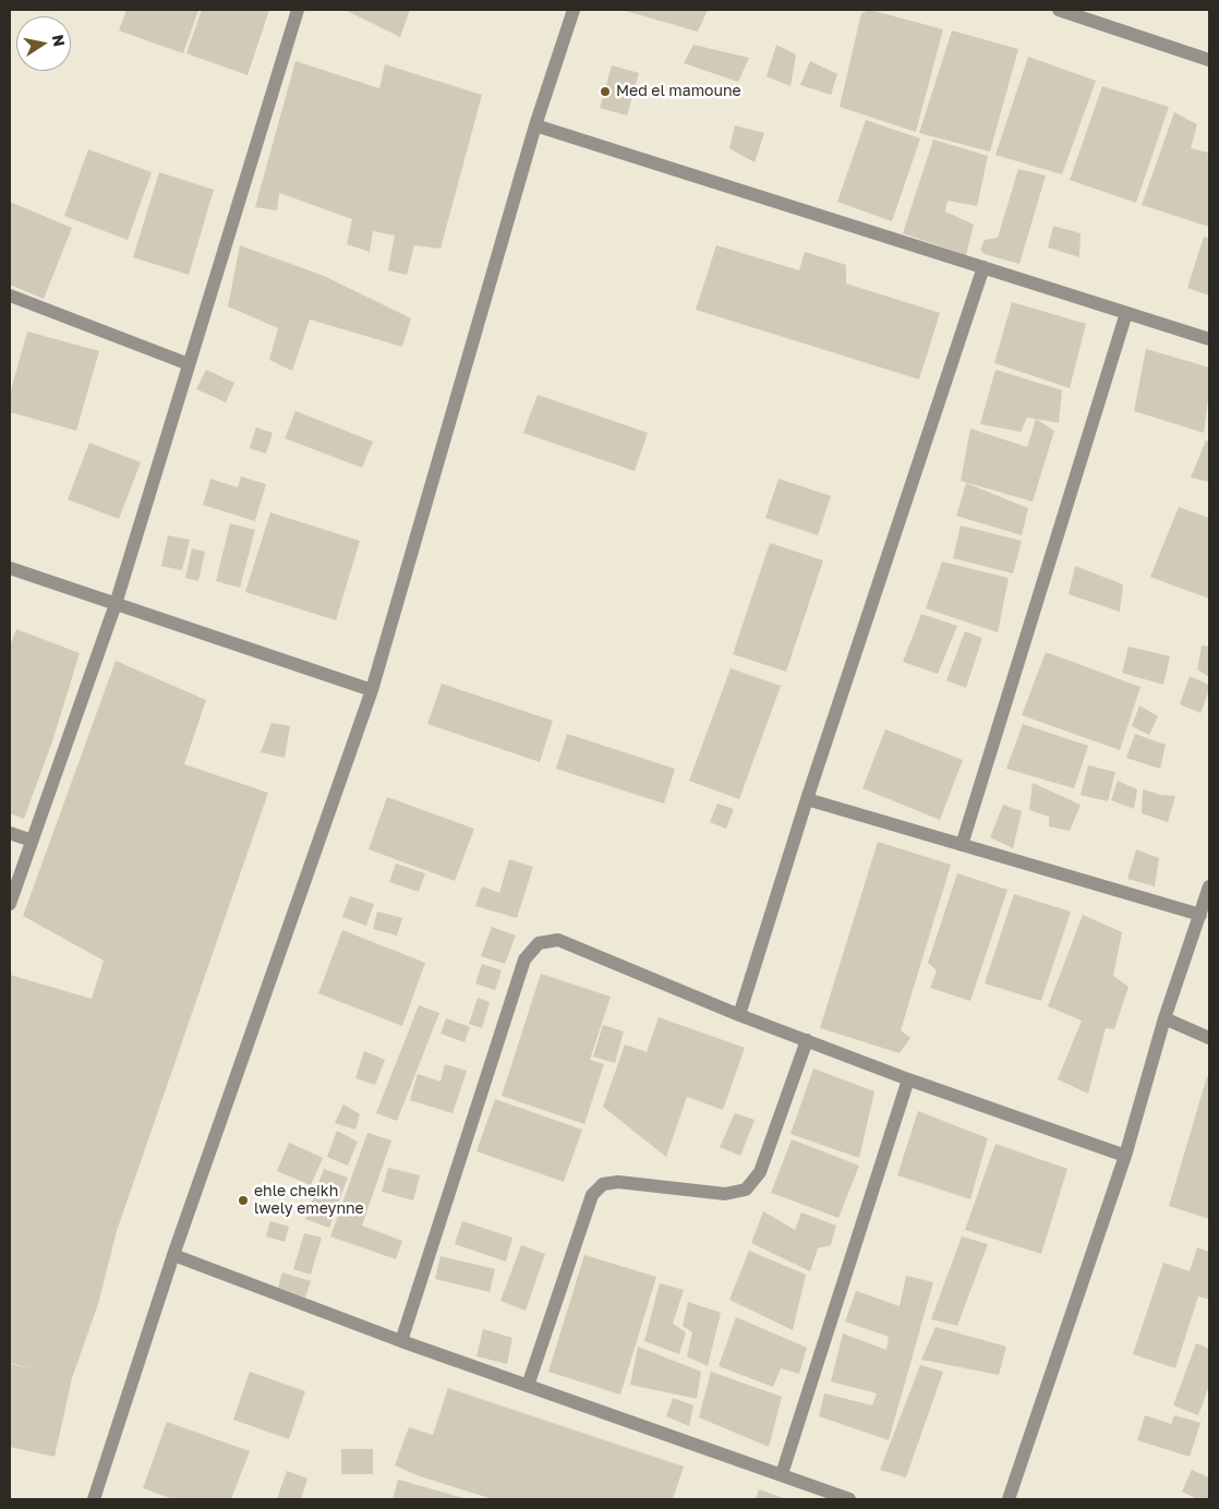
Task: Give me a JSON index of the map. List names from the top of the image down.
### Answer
{
  "places": ["Med el mamoune", "ehle cheikh lwely emeynne"],
  "north": "right"
}
